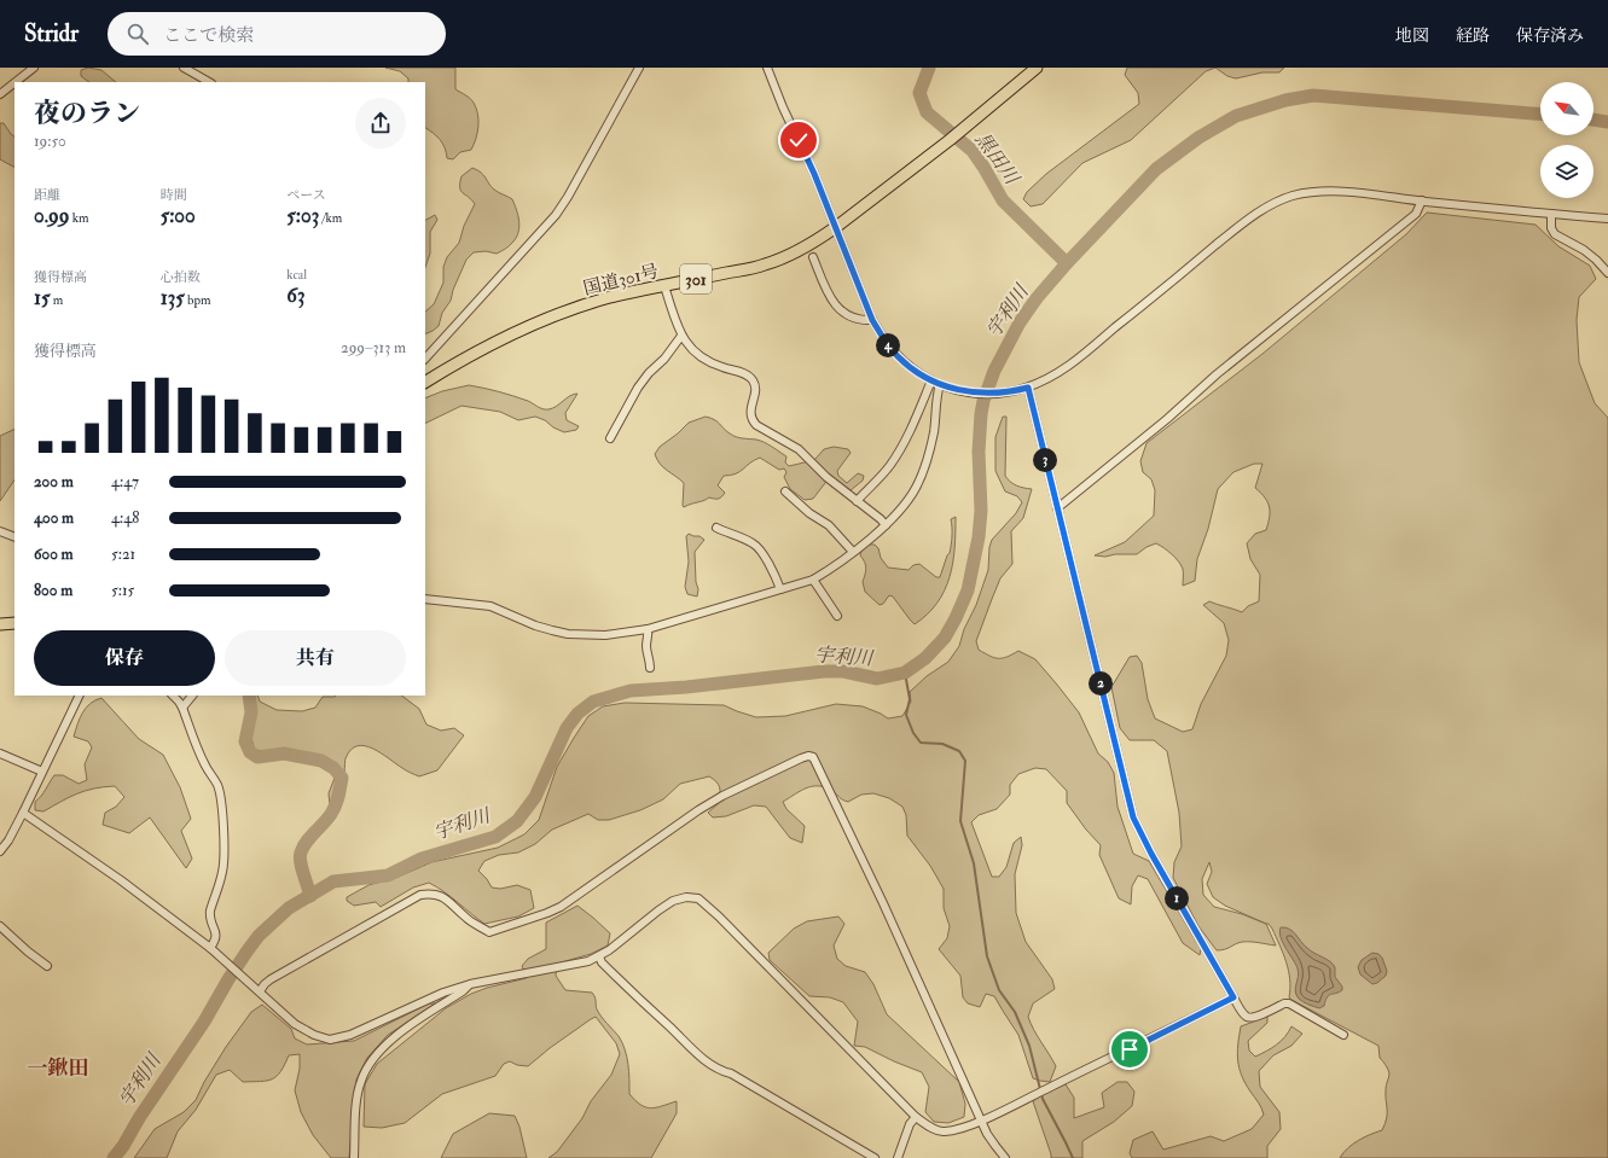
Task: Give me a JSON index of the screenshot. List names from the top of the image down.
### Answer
{
  "streets": {
    "highway": ["301", "国道301号"]
  },
  "districts": ["一鍬田"],
  "water": ["黒田川", "宇利川"],
  "north": "top left",
  "page": {
    "header": "Stridr",
    "search": "ここで検索",
    "nav": ["地図", "経路", "保存済み"],
    "heading": ["夜のラン", "19:50"],
    "stats": [
      ["距離", "0.99 km"],
      ["時間", "5:00"],
      ["ペース", "5:03 /km"],
      ["獲得標高", "15 m"],
      ["心拍数", "135 bpm"],
      ["kcal", "63"]
    ],
    "chart": ["獲得標高", "299–313 m"],
    "pins": [
      "4",
      "3",
      "2",
      "1"
    ],
    "list": [
      {
        "name": "200 m",
        "note": "4:47"
      },
      {
        "name": "400 m",
        "note": "4:48"
      },
      {
        "name": "600 m",
        "note": "5:21"
      },
      {
        "name": "800 m",
        "note": "5:15"
      }
    ],
    "buttons": ["保存", "共有"]
  }
}
